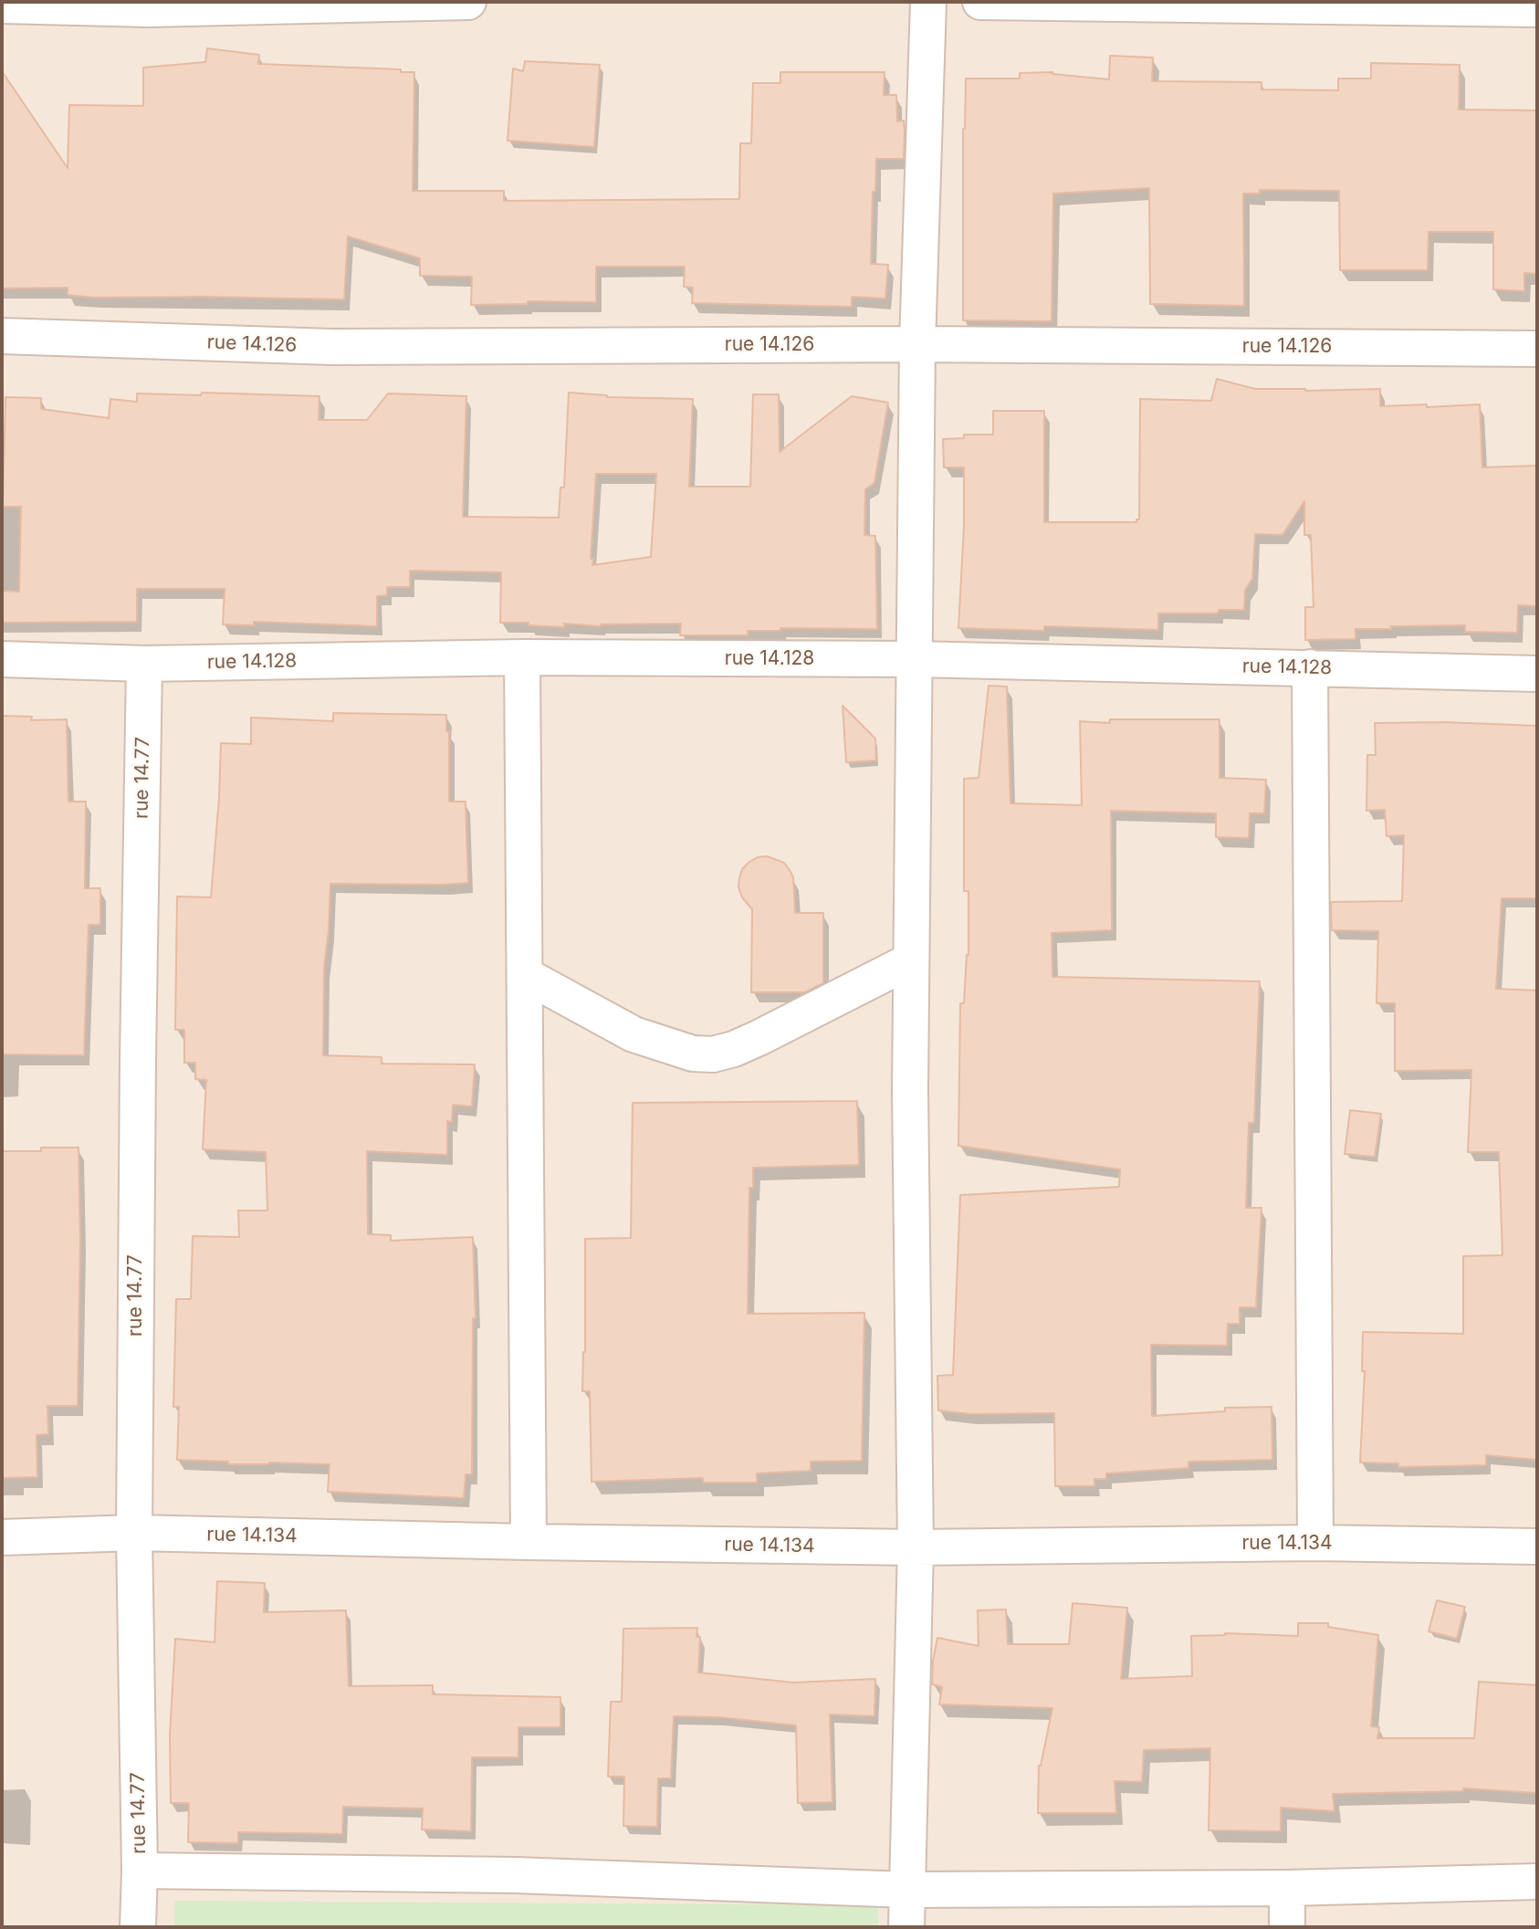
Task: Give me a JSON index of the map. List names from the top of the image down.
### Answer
{
  "streets": {
    "street": [
      "rue 14.126",
      "rue 14.128",
      "rue 14.77",
      "rue 14.134"
    ]
  },
  "crossings": [
    ["rue 14.128", "rue 14.77"],
    ["rue 14.77", "rue 14.134"]
  ]
}
